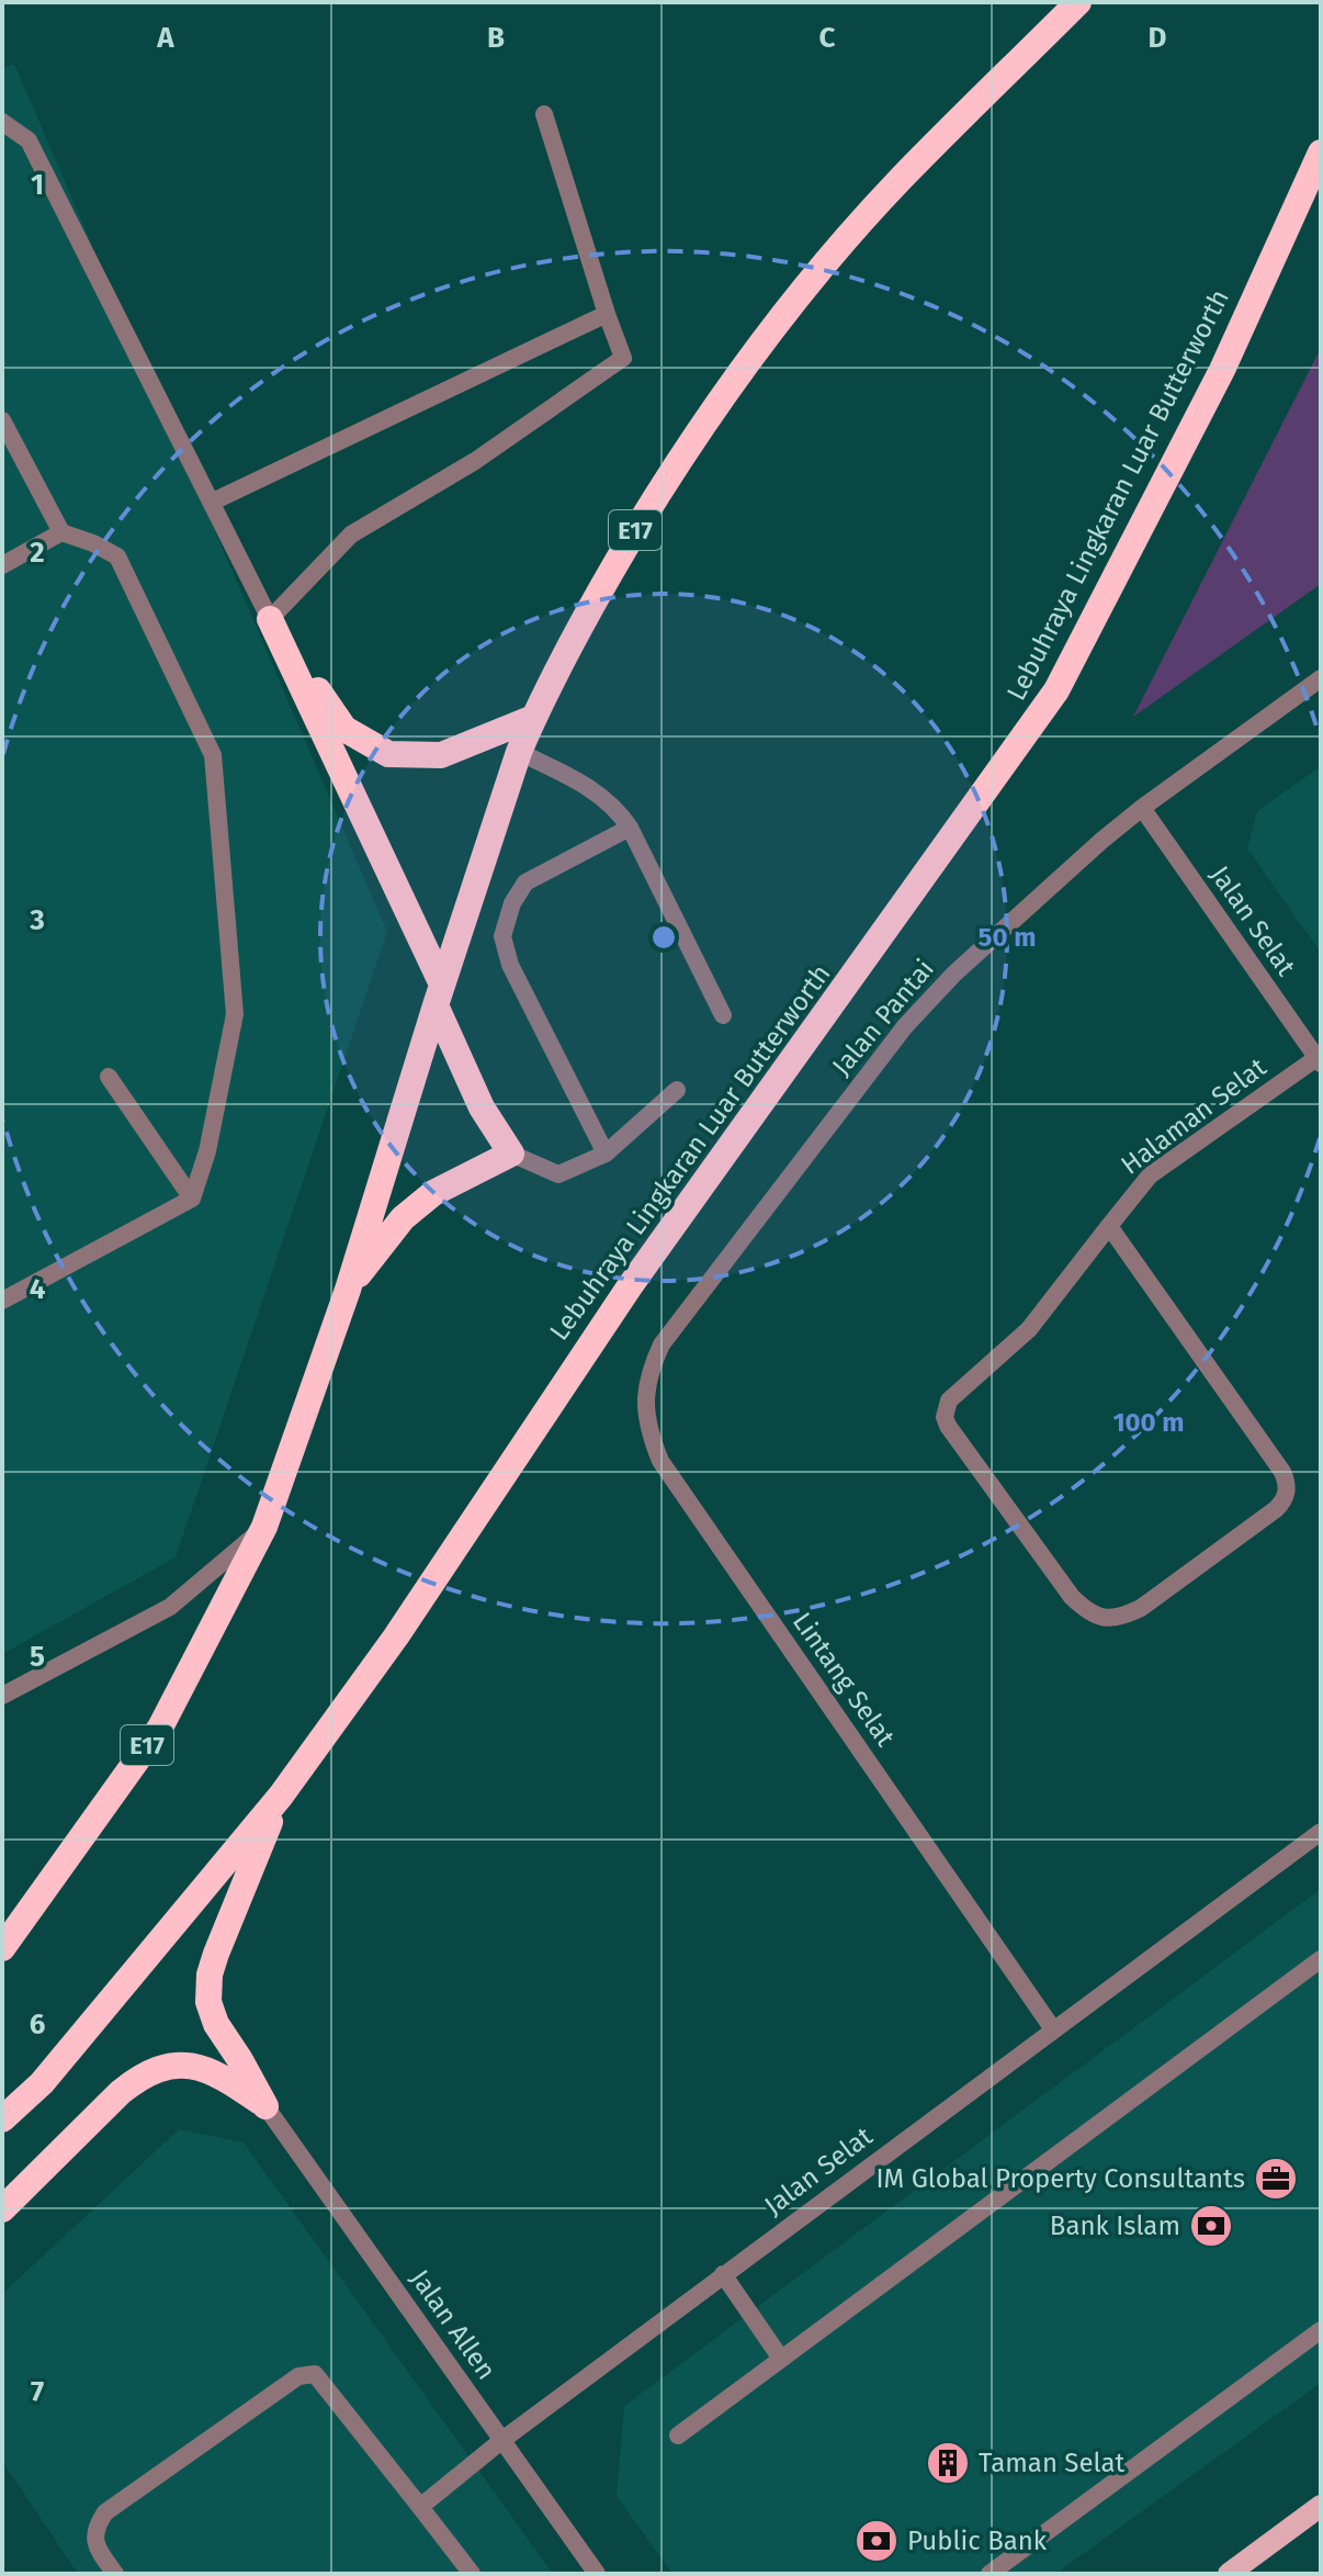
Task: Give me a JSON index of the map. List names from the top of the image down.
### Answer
{
  "streets": {
    "highway": ["Lebuhraya Lingkaran Luar Butterworth", "E17"],
    "street": [
      "Jalan Selat",
      "Jalan Pantai",
      "Halaman Selat",
      "Lintang Selat",
      "Jalan Allen"
    ]
  },
  "crossings": [
    ["Jalan Selat", "Jalan Pantai"],
    ["Jalan Selat", "Halaman Selat"],
    ["Jalan Selat", "Lintang Selat"],
    ["Jalan Selat", "Jalan Allen"],
    ["Jalan Pantai", "Lintang Selat"]
  ],
  "places": {
    "office": ["IM Global Property Consultants"],
    "bank": ["Bank Islam", "Public Bank"],
    "building": ["Taman Selat"]
  },
  "grid": {
    "columns": [
      "A",
      "B",
      "C",
      "D"
    ],
    "rows": [
      "1",
      "2",
      "3",
      "4",
      "5",
      "6",
      "7"
    ]
  },
  "rings": ["50 m", "100 m"]
}
